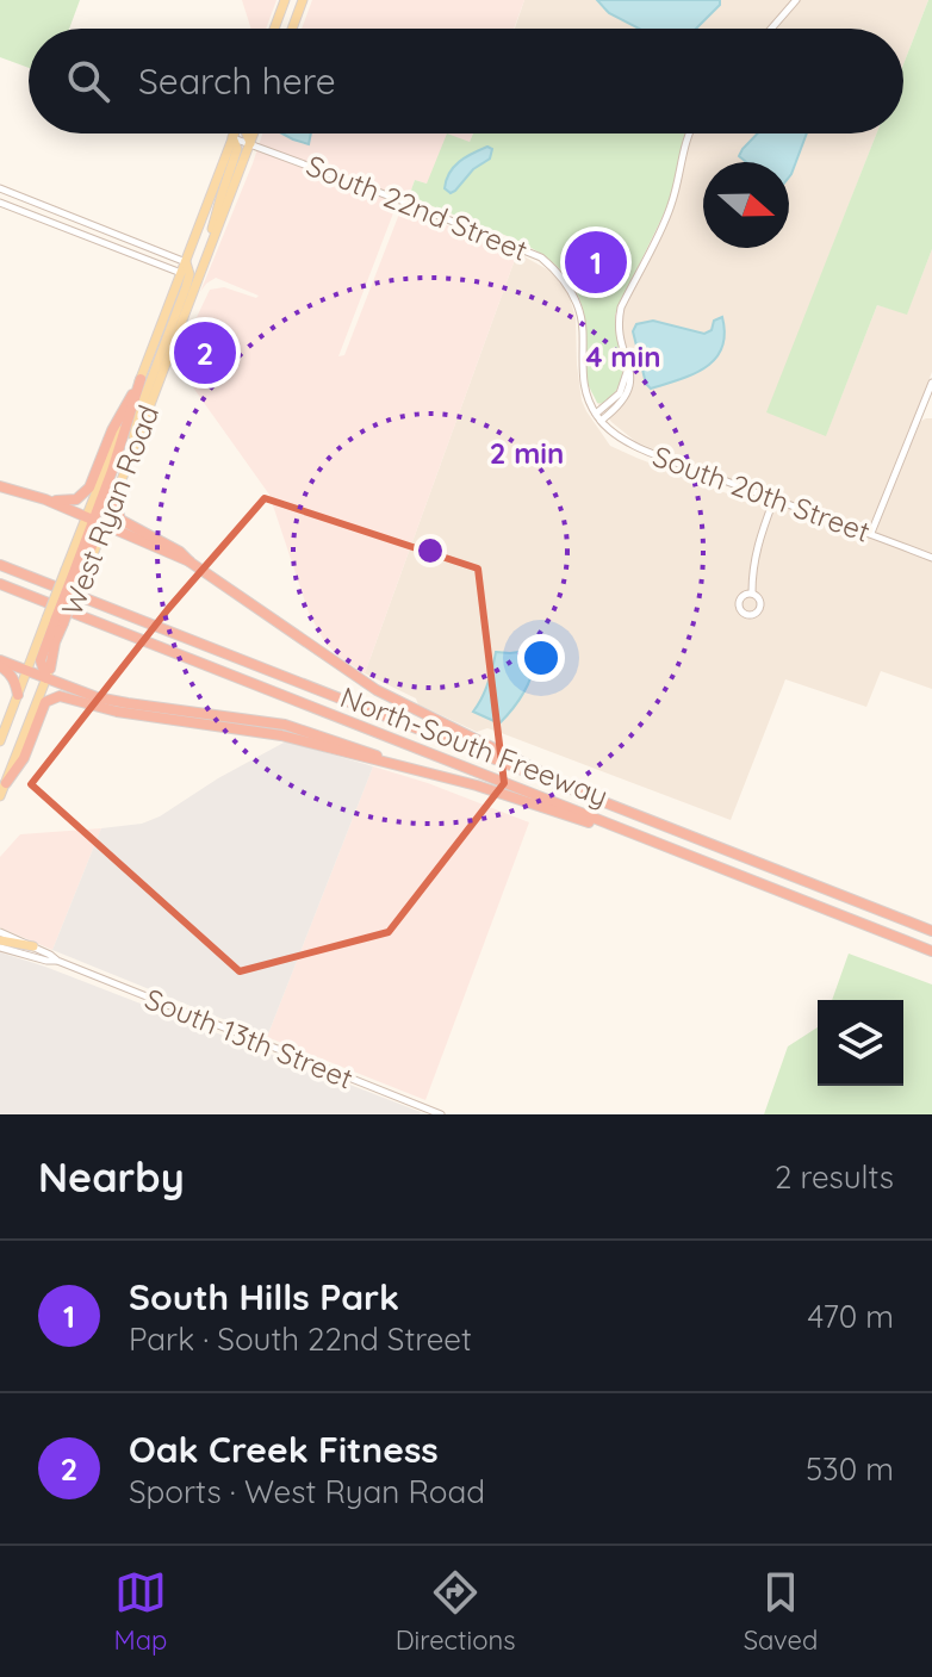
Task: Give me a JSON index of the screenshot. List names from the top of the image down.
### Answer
{
  "streets": {
    "highway": ["North-South Freeway"],
    "main road": ["West Ryan Road"],
    "street": ["South 22nd Street", "South 20th Street", "South 13th Street"]
  },
  "crossings": [
    ["South 22nd Street", "South 20th Street"],
    ["South 22nd Street", "West Ryan Road"]
  ],
  "north": "right",
  "page": {
    "search": "Search here",
    "pins": ["1", "2"],
    "heading": ["Nearby", "2 results"],
    "list": [
      {
        "mark": "1",
        "name": "South Hills Park",
        "note": "Park · South 22nd Street",
        "value": "470 m"
      },
      {
        "mark": "2",
        "name": "Oak Creek Fitness",
        "note": "Sports · West Ryan Road",
        "value": "530 m"
      }
    ],
    "nav": ["Map", "Directions", "Saved"]
  },
  "rings": ["4 min", "2 min"]
}
